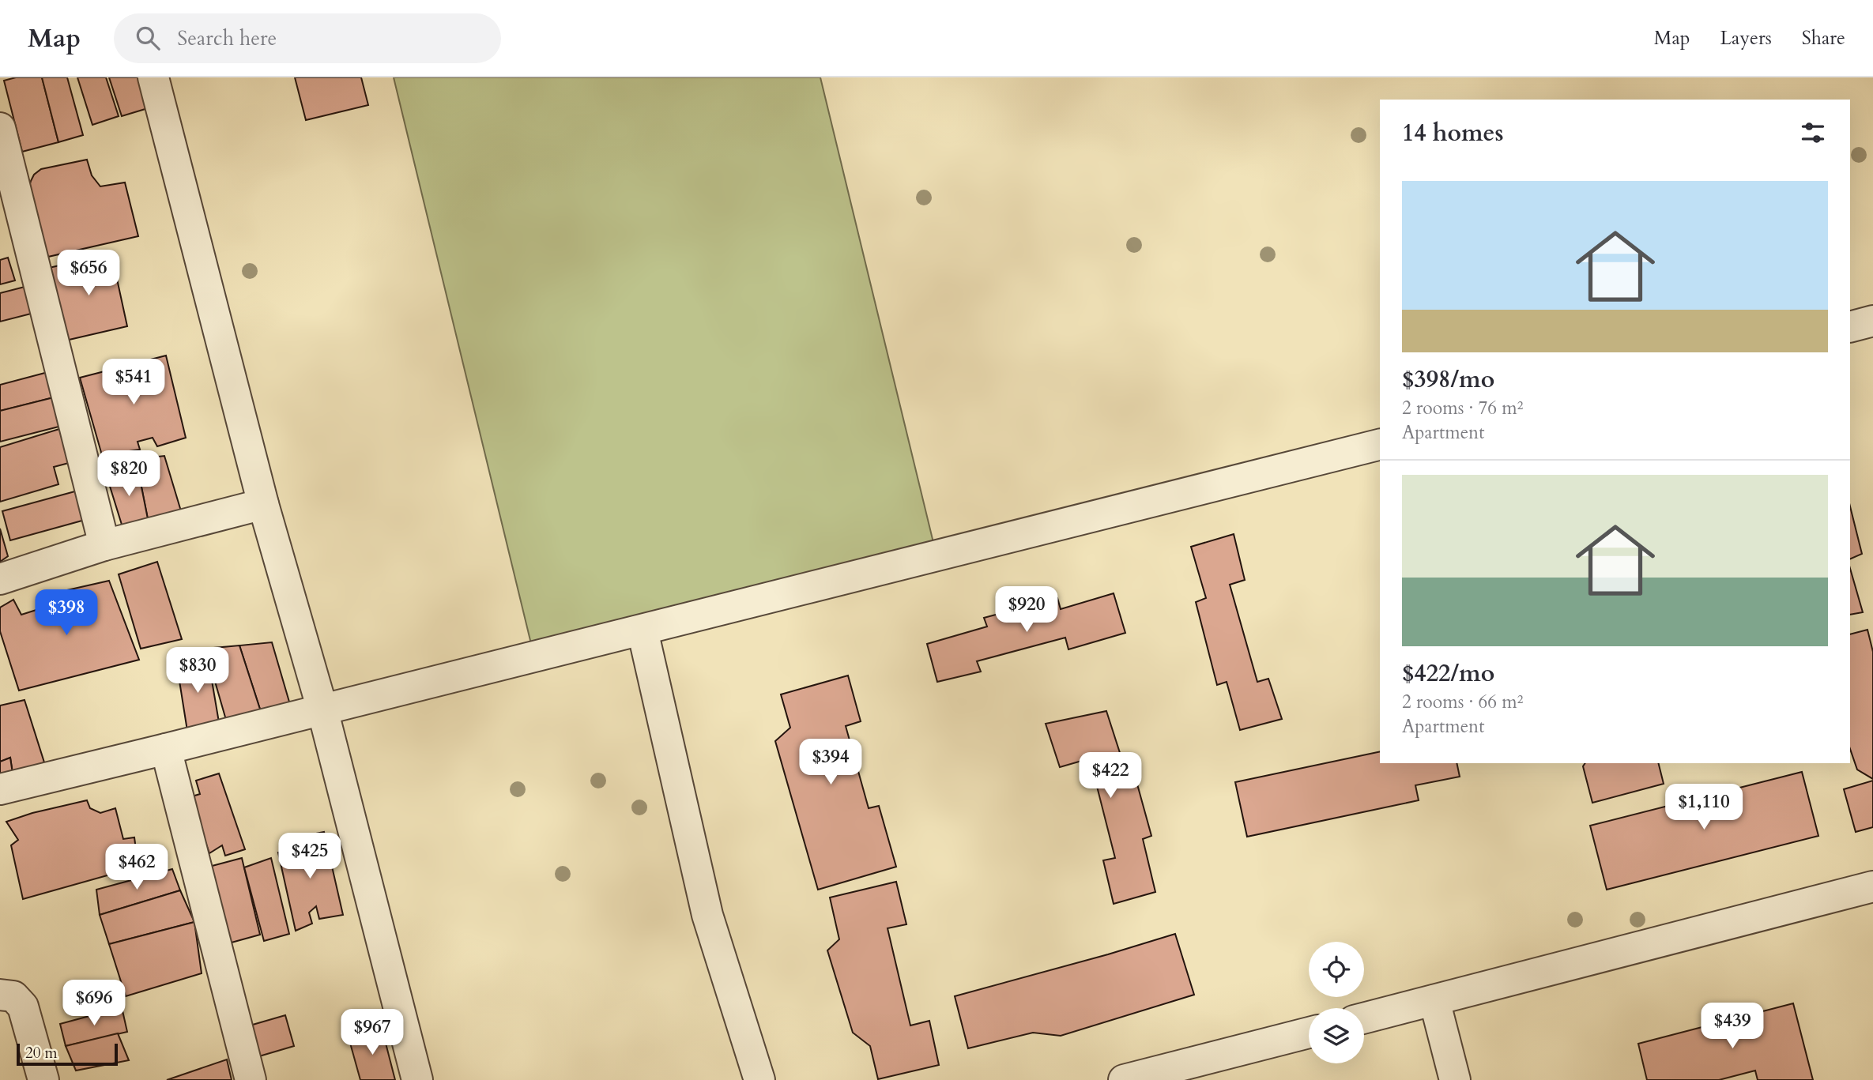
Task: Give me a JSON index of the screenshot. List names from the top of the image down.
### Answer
{
  "scale_bar": "20 m",
  "page": {
    "header": "Map",
    "search": "Search here",
    "nav": ["Map", "Layers", "Share"],
    "heading": "14 homes",
    "list": [
      {
        "name": "$398/mo",
        "note": "2 rooms · 76 m² · Apartment"
      },
      {
        "name": "$422/mo",
        "note": "2 rooms · 66 m² · Apartment"
      }
    ],
    "price": [
      "$656",
      "$541",
      "$820",
      "$920",
      "$398",
      "$830",
      "$394",
      "$422",
      "$1,110",
      "$425",
      "$462",
      "$696",
      "$439",
      "$967"
    ],
    "scale": "20 m"
  }
}
